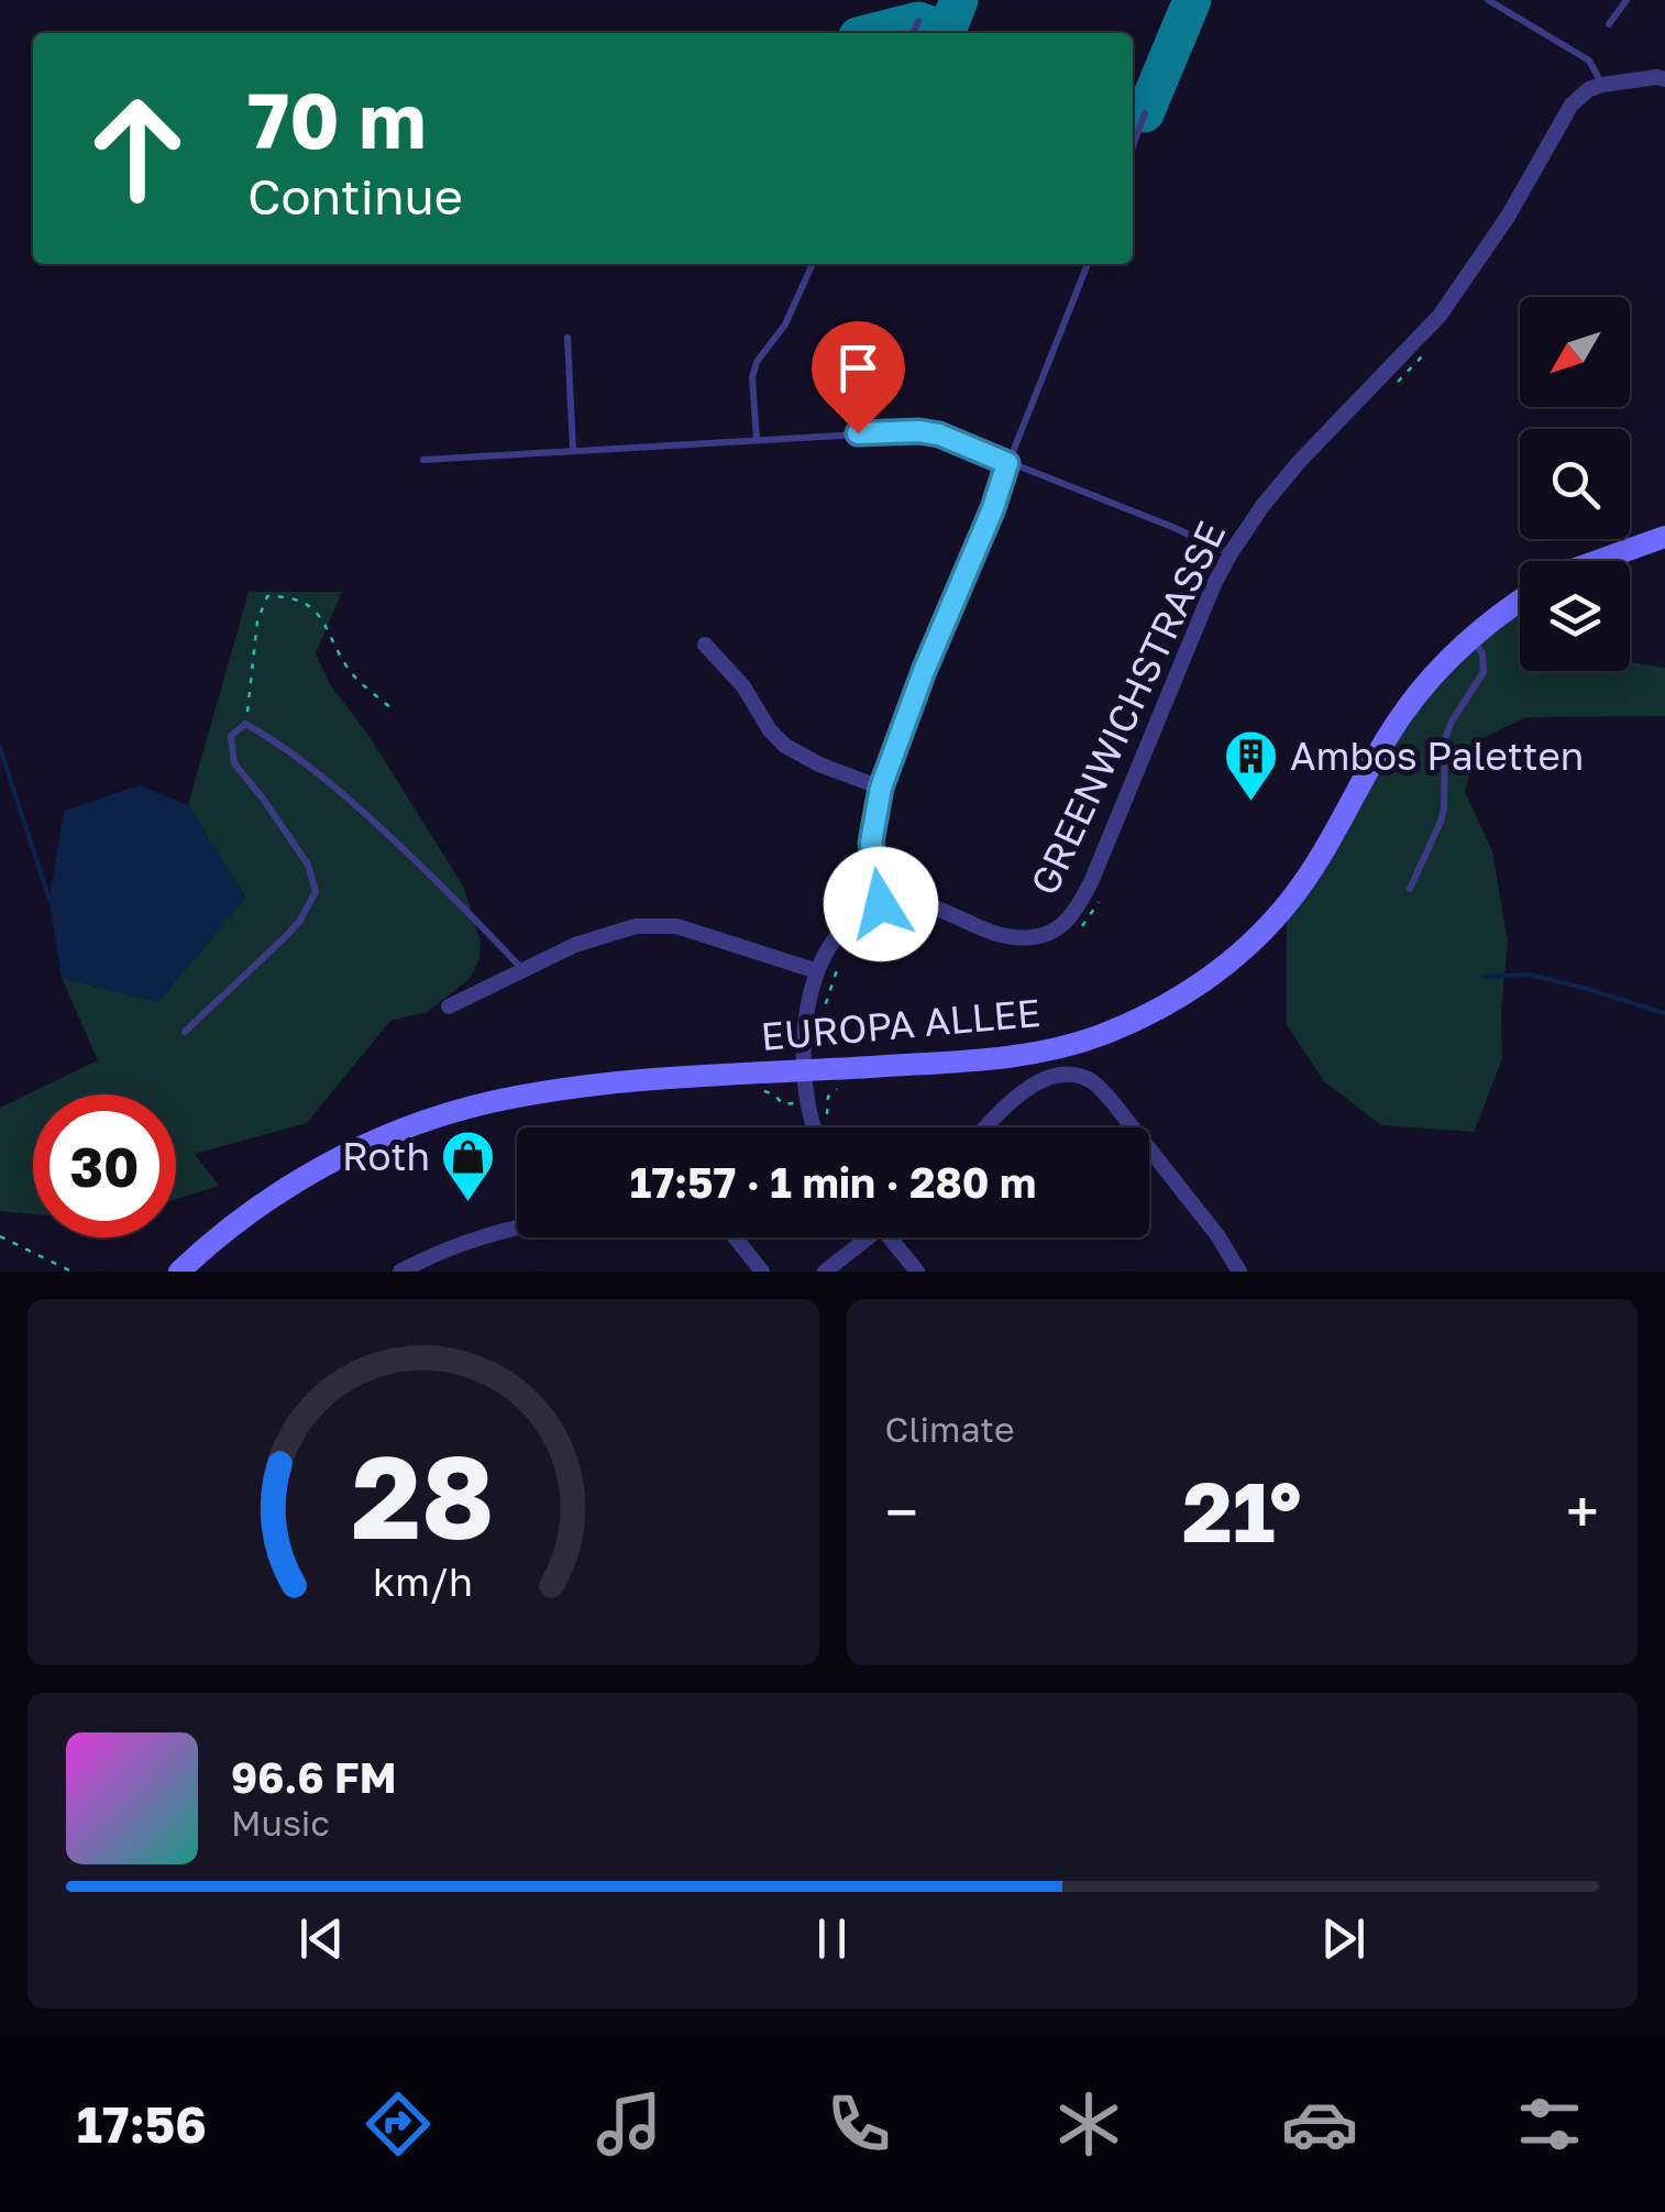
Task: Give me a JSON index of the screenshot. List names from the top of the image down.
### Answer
{
  "streets": {
    "main road": ["EUROPA ALLEE"],
    "street": ["GREENWICHSTRASSE"]
  },
  "places": {
    "building": ["Ambos Paletten"],
    "shop": ["Roth"]
  },
  "north": "bottom left",
  "page": {
    "turn": ["70 m", "Continue"],
    "limit": "30",
    "trip": "17:57 · 1 min · 280 m",
    "tile": "Climate",
    "heat": ["−", "21°", "+"],
    "song": ["96.6 FM", "Music"],
    "tabs": "17:56",
    "gauge": ["28", "km/h"]
  }
}
